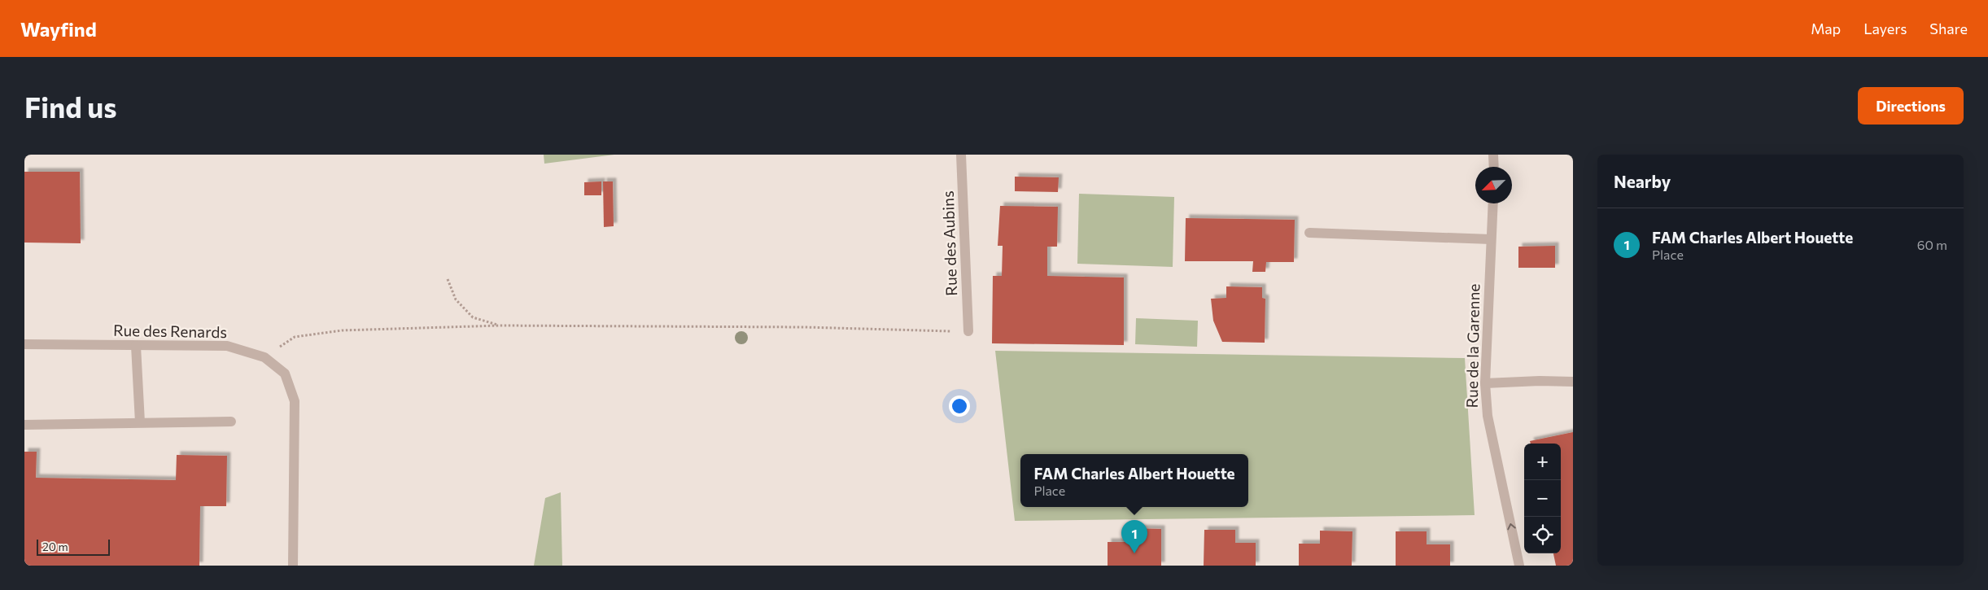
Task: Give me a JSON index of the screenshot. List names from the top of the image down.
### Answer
{
  "streets": {
    "street": ["Rue des Aubins", "Rue des Renards", "Rue de la Garenne"]
  },
  "one_way": ["Rue de la Garenne"],
  "scale_bar": "20 m",
  "north": "bottom left",
  "page": {
    "header": "Wayfind",
    "nav": ["Map", "Layers", "Share"],
    "buttons": "Directions",
    "title": "Find us",
    "heading": "Nearby",
    "list": [
      {
        "mark": "1",
        "name": "FAM Charles Albert Houette",
        "note": "Place",
        "value": "60 m"
      }
    ],
    "map_buttons": ["+", "−"],
    "popup": ["FAM Charles Albert Houette", "Place"],
    "pins": "1",
    "scale": "20 m"
  }
}
